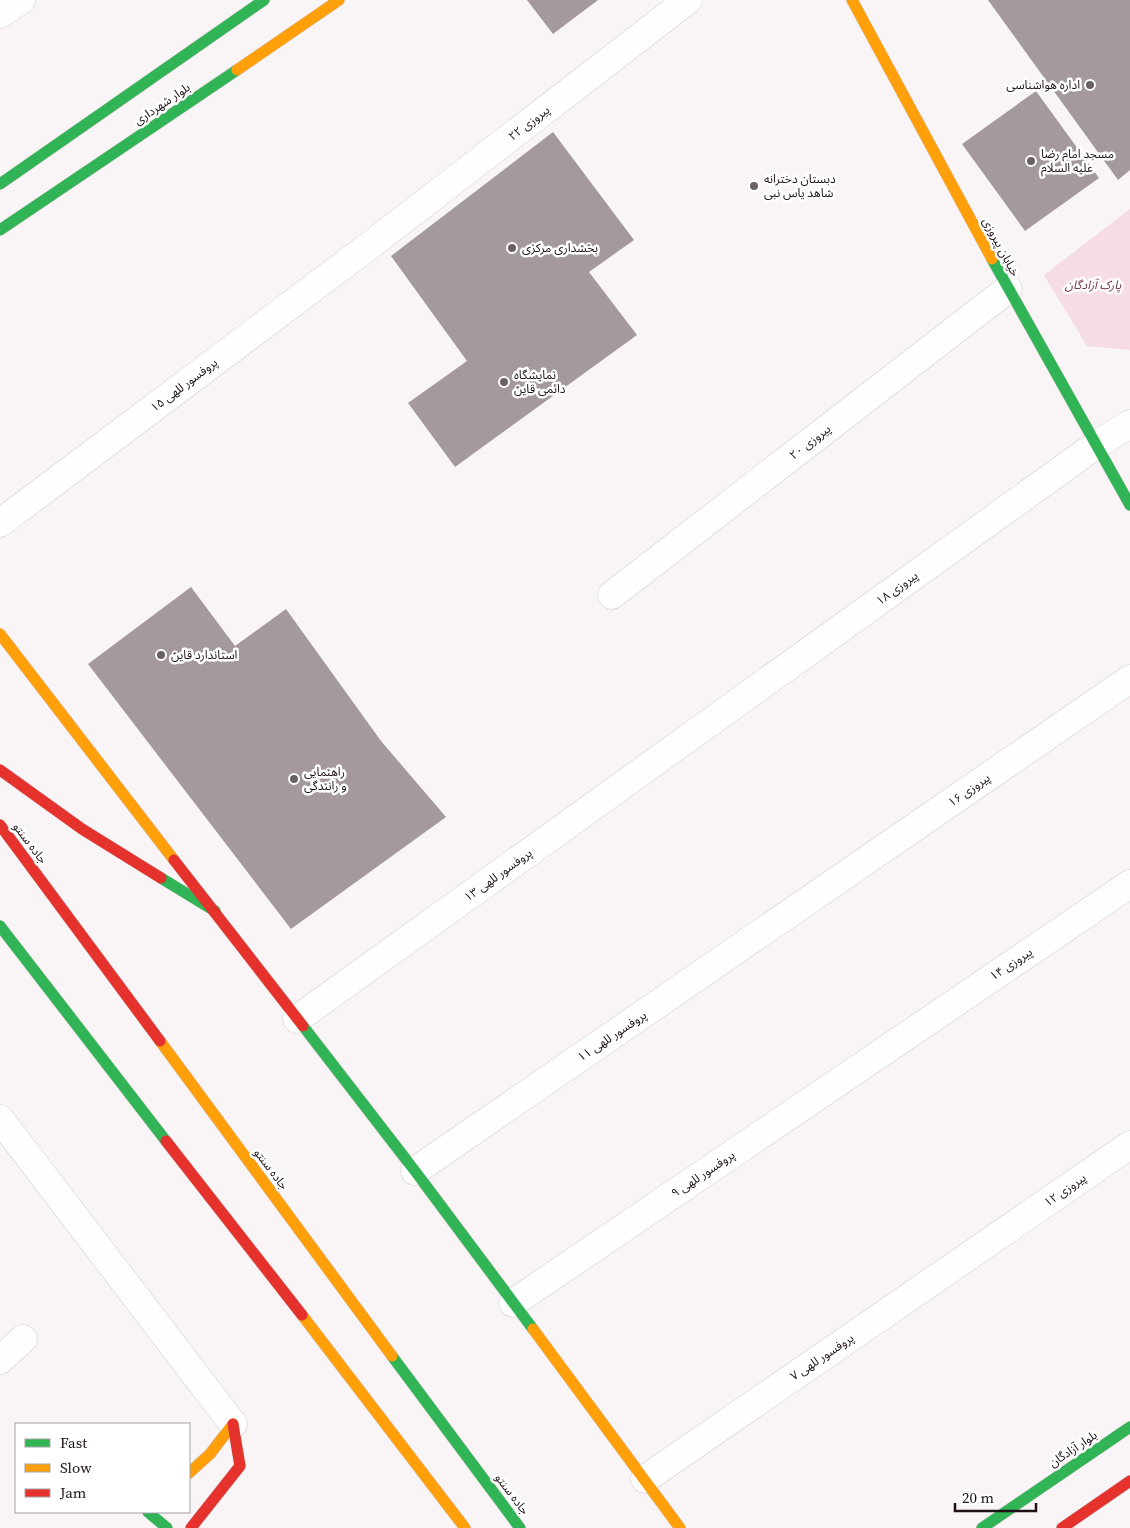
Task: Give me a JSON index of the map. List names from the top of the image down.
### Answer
{
  "streets": {
    "street": [
      "بلوار شهرداری",
      "پیروزی ۲۲",
      "خیابان پیروزی",
      "پروفسور للهی ۱۵",
      "پیروزی ۲۰",
      "پیروزی ۱۸",
      "پیروزی ۱۶",
      "جاده سنتو",
      "پروفسور للهی ۱۳",
      "پیروزی ۱۴",
      "پروفسور للهی ۱۱",
      "پروفسور للهی ۹",
      "پیروزی ۱۲",
      "پروفسور للهی ۷",
      "بلوار آزادگان"
    ]
  },
  "crossings": [
    ["پیروزی ۲۲", "پروفسور للهی ۱۵"],
    ["خیابان پیروزی", "پیروزی ۲۰"],
    ["خیابان پیروزی", "پیروزی ۱۸"],
    ["پیروزی ۱۸", "پروفسور للهی ۱۳"],
    ["پیروزی ۱۶", "پروفسور للهی ۱۱"],
    ["پیروزی ۱۴", "پروفسور للهی ۹"],
    ["پیروزی ۱۲", "پروفسور للهی ۷"]
  ],
  "parks": ["پارک آزادگان"],
  "places": [
    "اداره هواشناسی",
    "مسجد امام رضا علیه السلام",
    "دبستان دخترانه شاهد یاس نبی",
    "بخشداری مرکزی",
    "نمایشگاه دائمی قاین",
    "استاندارد قاین",
    "راهنمایی و رانندگی"
  ],
  "legend": ["Fast", "Slow", "Jam"],
  "scale_bar": "20 m"
}
